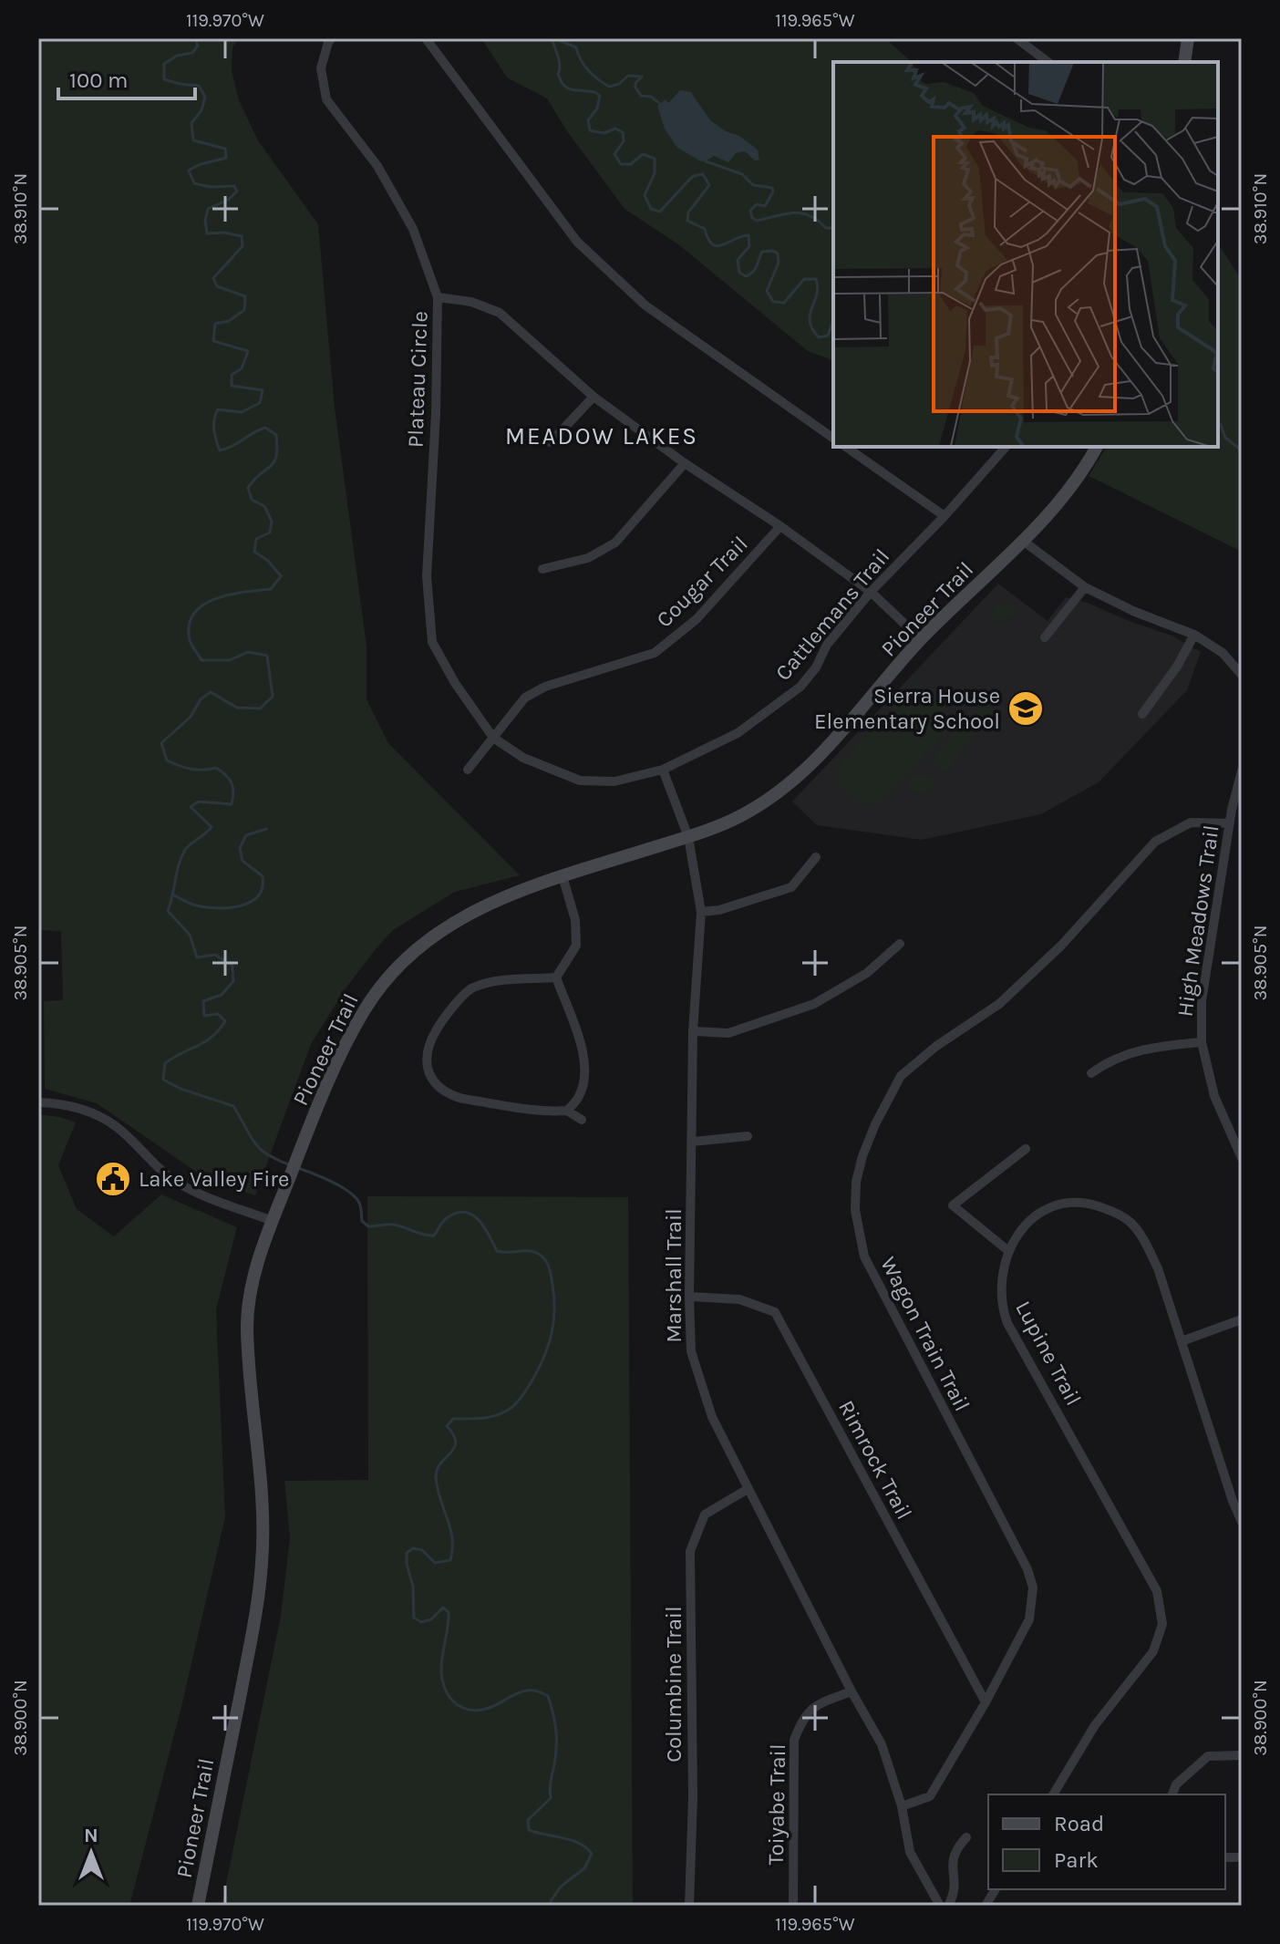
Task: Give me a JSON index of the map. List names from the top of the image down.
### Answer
{
  "streets": {
    "main road": ["Pioneer Trail"],
    "street": [
      "Plateau Circle",
      "Cougar Trail",
      "Cattlemans Trail",
      "High Meadows Trail",
      "Marshall Trail",
      "Wagon Train Trail",
      "Lupine Trail",
      "Rimrock Trail",
      "Columbine Trail",
      "Toiyabe Trail"
    ]
  },
  "crossings": [
    ["Plateau Circle", "Cougar Trail"],
    ["Plateau Circle", "Cattlemans Trail"],
    ["Cougar Trail", "Cattlemans Trail"],
    ["Pioneer Trail", "Marshall Trail"],
    ["Cattlemans Trail", "Marshall Trail"],
    ["High Meadows Trail", "Wagon Train Trail"],
    ["Marshall Trail", "Wagon Train Trail"],
    ["Marshall Trail", "Rimrock Trail"],
    ["Marshall Trail", "Columbine Trail"],
    ["Marshall Trail", "Toiyabe Trail"],
    ["Wagon Train Trail", "Rimrock Trail"]
  ],
  "districts": ["MEADOW LAKES"],
  "places": {
    "school or university": ["Sierra House Elementary School"],
    "public building": ["Lake Valley Fire"]
  },
  "legend": ["Road", "Park"],
  "scale_bar": "100 m",
  "north": "top",
  "coordinates": [
    "119.970°W",
    "119.965°W",
    "38.910°N",
    "38.905°N",
    "38.900°N"
  ]
}
